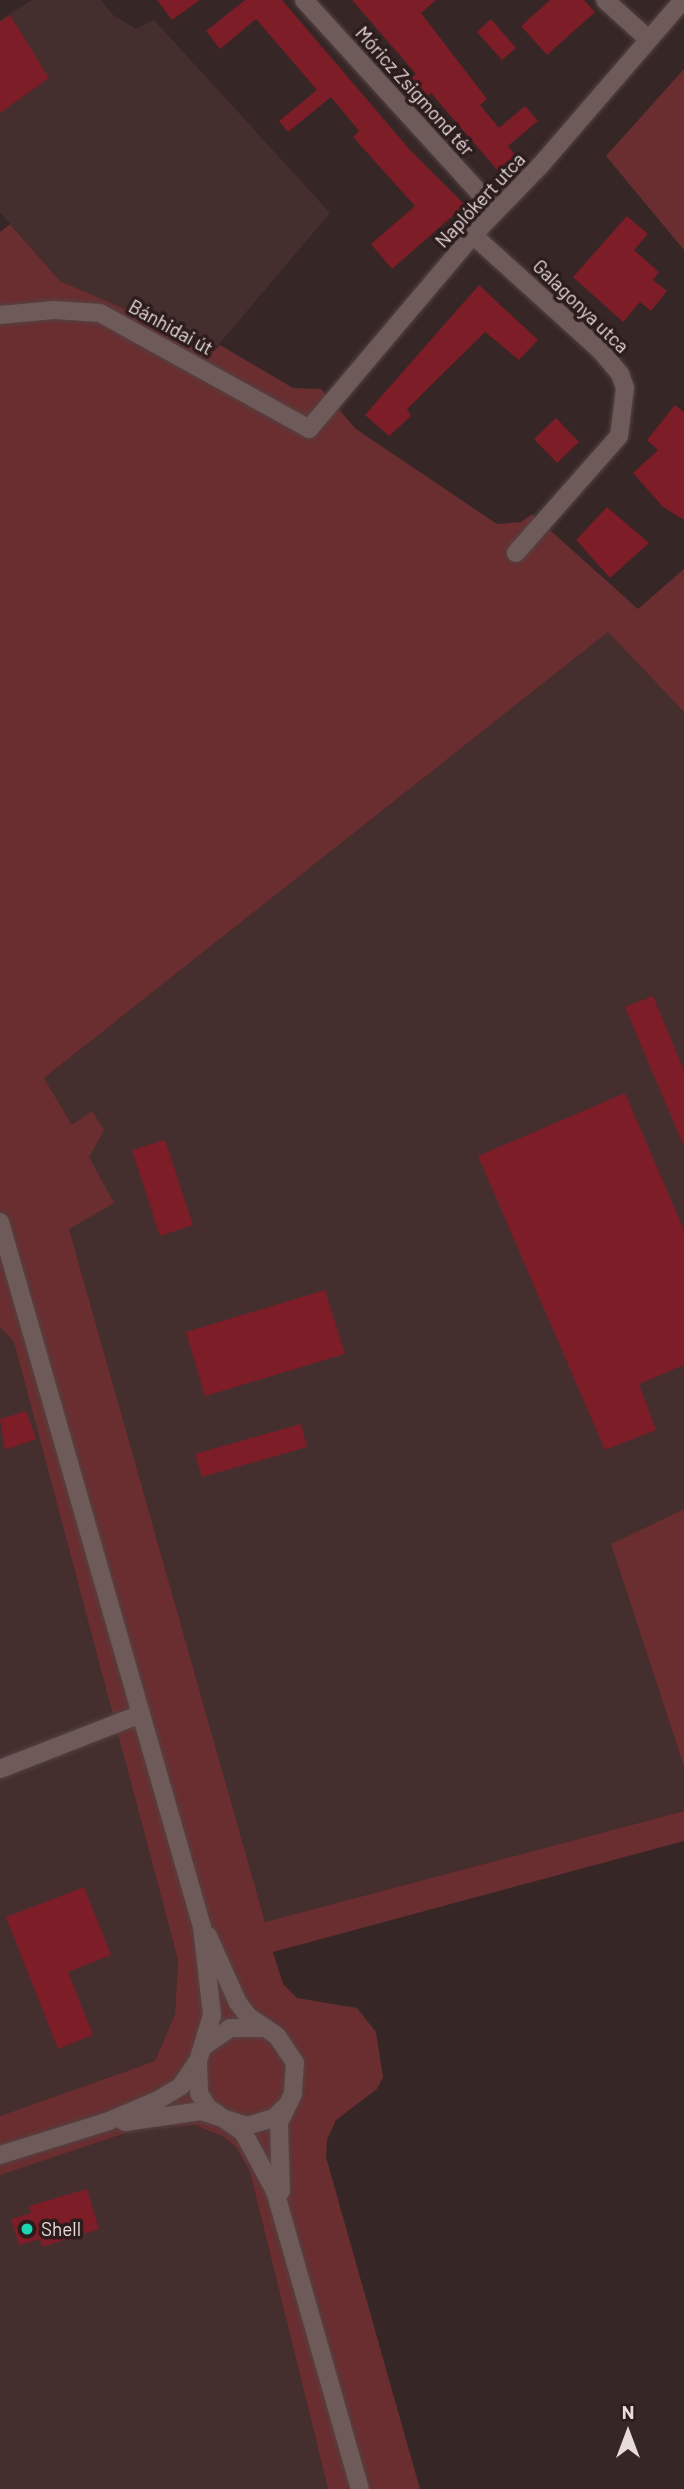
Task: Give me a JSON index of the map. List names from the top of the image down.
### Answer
{
  "streets": {
    "street": [
      "Móricz Zsigmond tér",
      "Naplókert utca",
      "Galagonya utca",
      "Bánhidai út"
    ]
  },
  "crossings": [
    ["Móricz Zsigmond tér", "Naplókert utca"],
    ["Naplókert utca", "Galagonya utca"],
    ["Naplókert utca", "Bánhidai út"]
  ],
  "places": ["Shell"],
  "north": "top"
}
